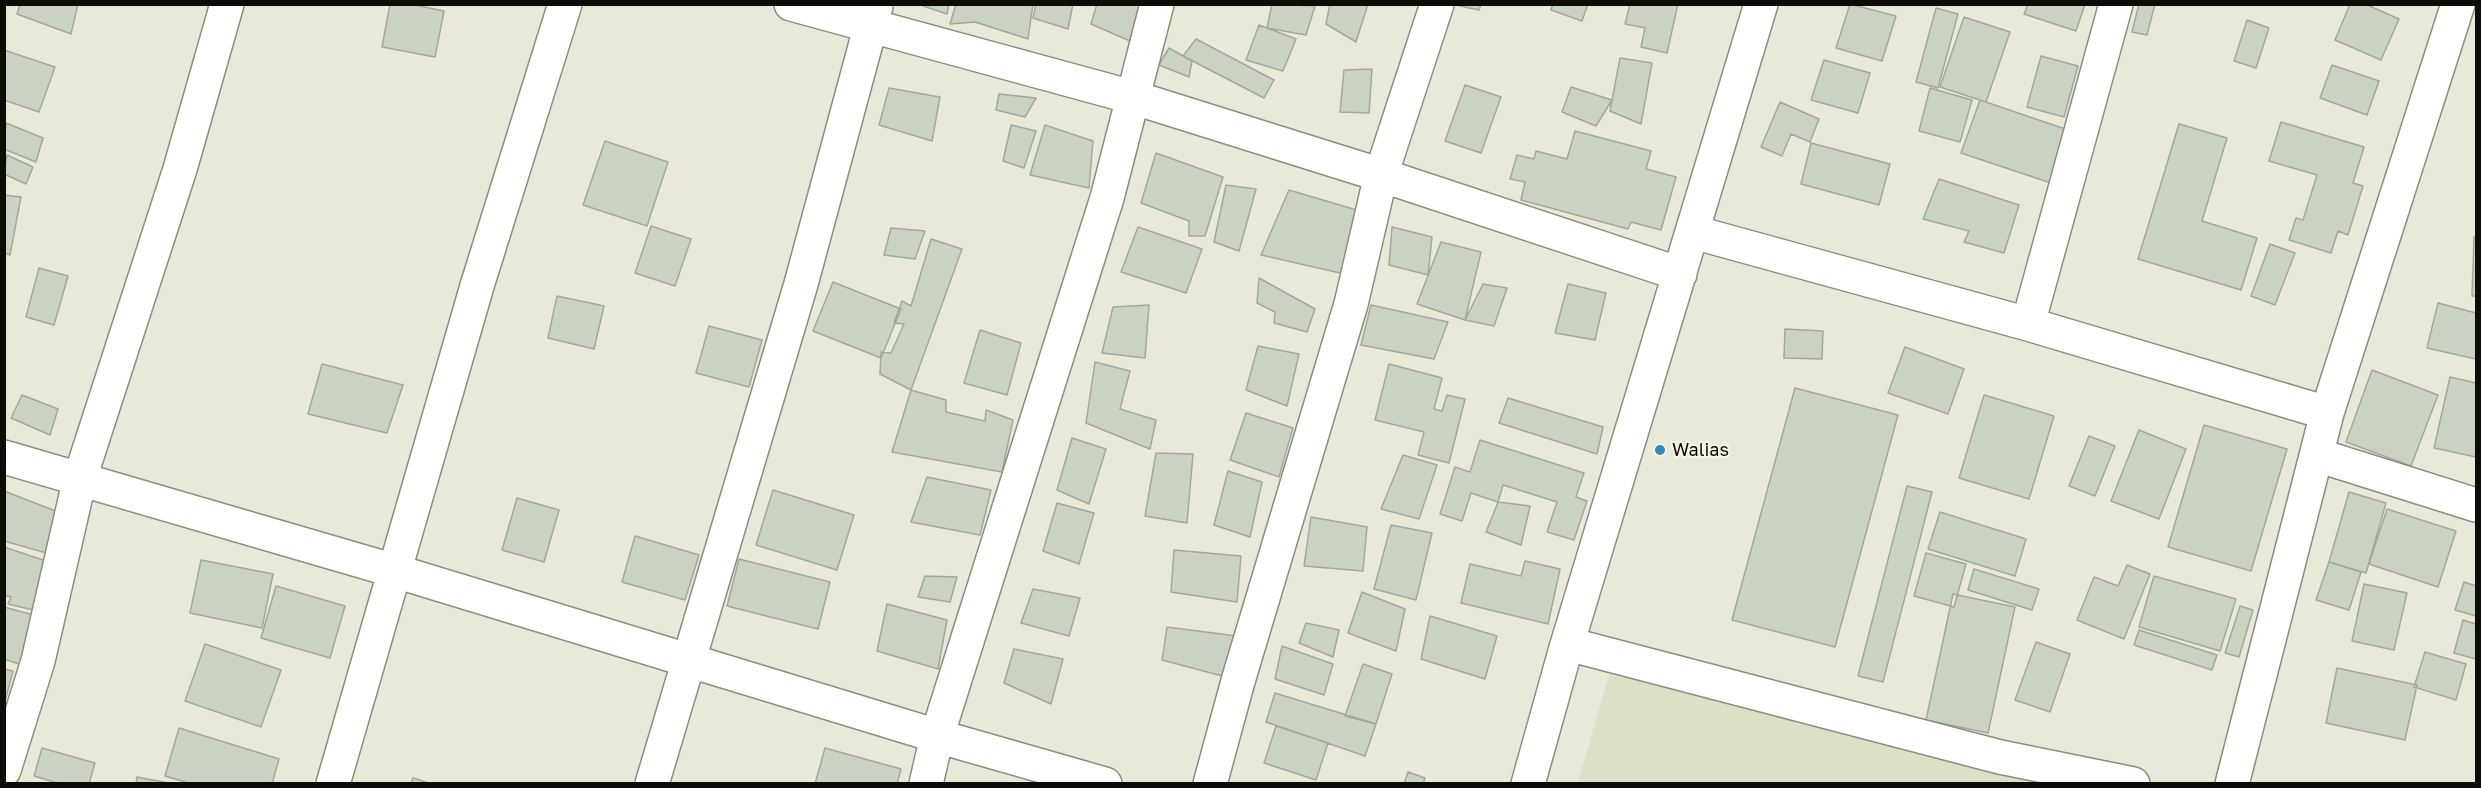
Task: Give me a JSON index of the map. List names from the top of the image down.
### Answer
{
  "places": ["Walias"]
}
